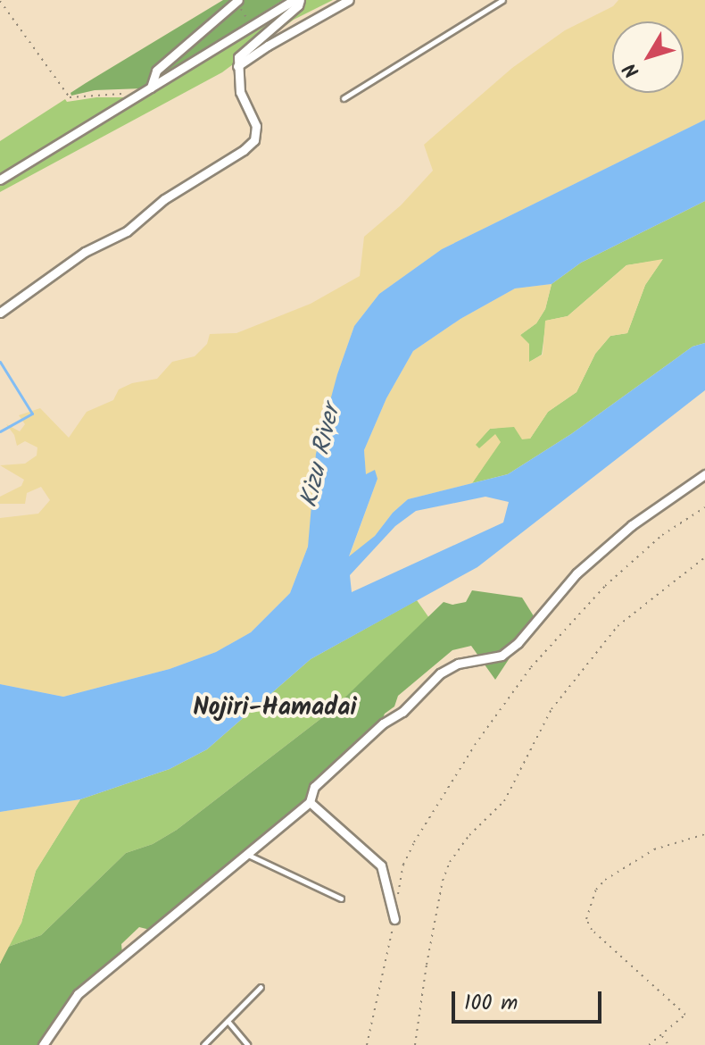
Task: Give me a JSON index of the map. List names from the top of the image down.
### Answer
{
  "districts": ["Nojiri-Hamadai"],
  "water": ["Kizu River"],
  "scale_bar": "100 m",
  "north": "bottom left"
}
